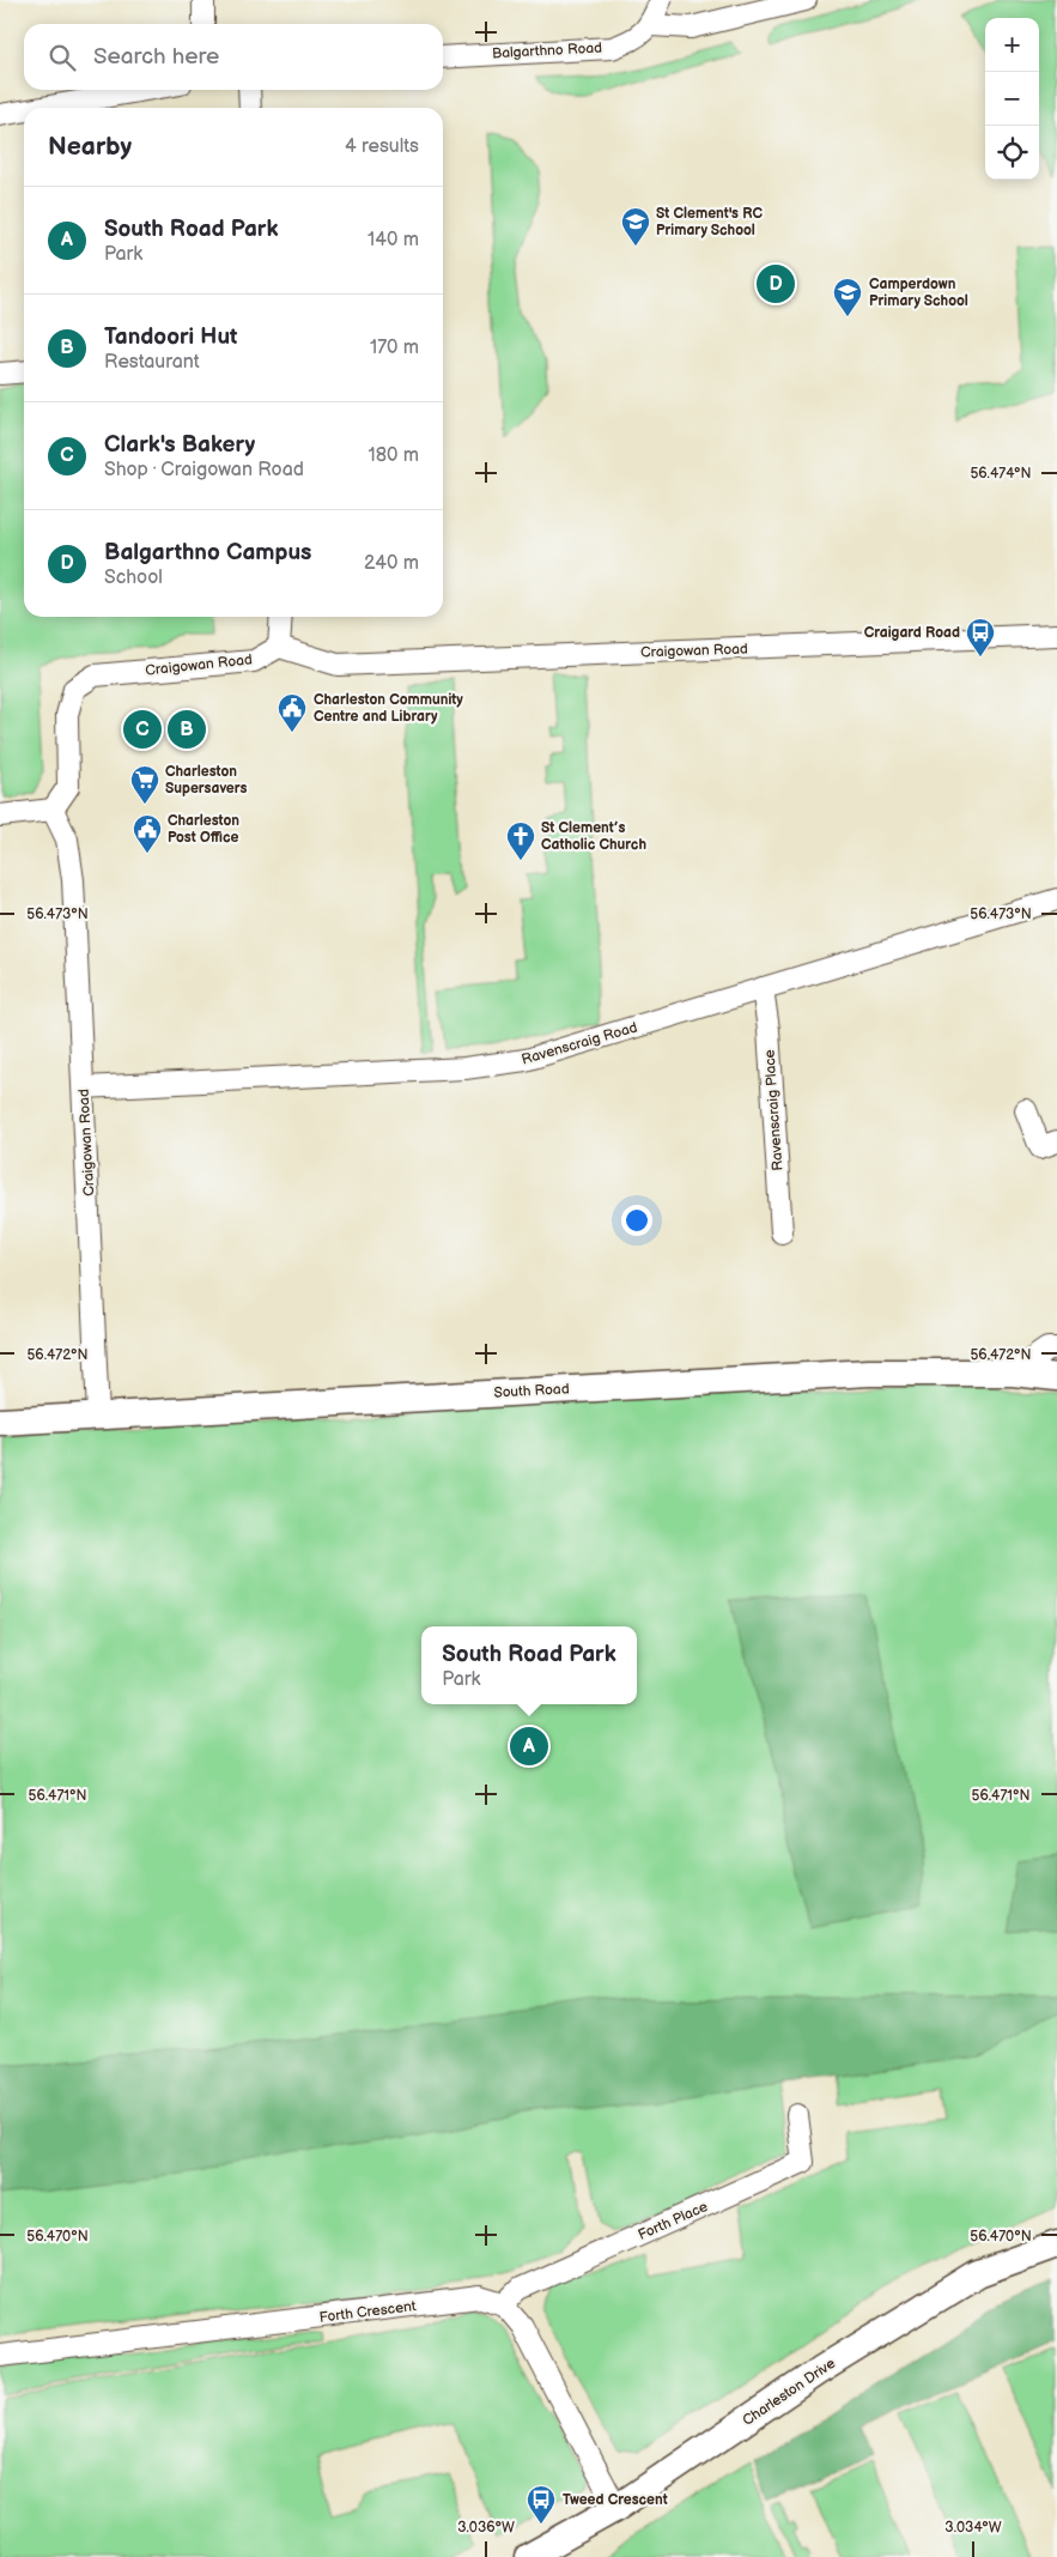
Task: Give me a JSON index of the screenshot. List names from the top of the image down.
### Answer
{
  "streets": {
    "street": [
      "Balgarthno Road",
      "Craigowan Road",
      "Ravenscraig Road",
      "Ravenscraig Place",
      "South Road",
      "Forth Place",
      "Forth Crescent",
      "Charleston Drive"
    ]
  },
  "crossings": [
    ["Craigowan Road", "Ravenscraig Road"],
    ["Craigowan Road", "South Road"],
    ["Ravenscraig Road", "Ravenscraig Place"],
    ["Forth Place", "Forth Crescent"]
  ],
  "places": {
    "school or university": ["St Clement's RC Primary School", "Camperdown Primary School"],
    "bus stop": ["Craigard Road", "Tweed Crescent"],
    "public building": ["Charleston Community Centre and Library", "Charleston Post Office"],
    "supermarket": ["Charleston Supersavers"],
    "church": ["St Clement’s Catholic Church"]
  },
  "page": {
    "map_buttons": ["+", "−"],
    "search": "Search here",
    "heading": ["Nearby", "4 results"],
    "list": [
      {
        "mark": "A",
        "name": "South Road Park",
        "note": "Park",
        "value": "140 m"
      },
      {
        "mark": "B",
        "name": "Tandoori Hut",
        "note": "Restaurant",
        "value": "170 m"
      },
      {
        "mark": "C",
        "name": "Clark's Bakery",
        "note": "Shop · Craigowan Road",
        "value": "180 m"
      },
      {
        "mark": "D",
        "name": "Balgarthno Campus",
        "note": "School",
        "value": "240 m"
      }
    ],
    "pins": [
      "D",
      "B",
      "C",
      "A"
    ],
    "popup": ["South Road Park", "Park"]
  },
  "coordinates": [
    "56.474°N",
    "56.473°N",
    "56.472°N",
    "56.471°N",
    "56.470°N",
    "3.036°W",
    "3.034°W"
  ]
}
